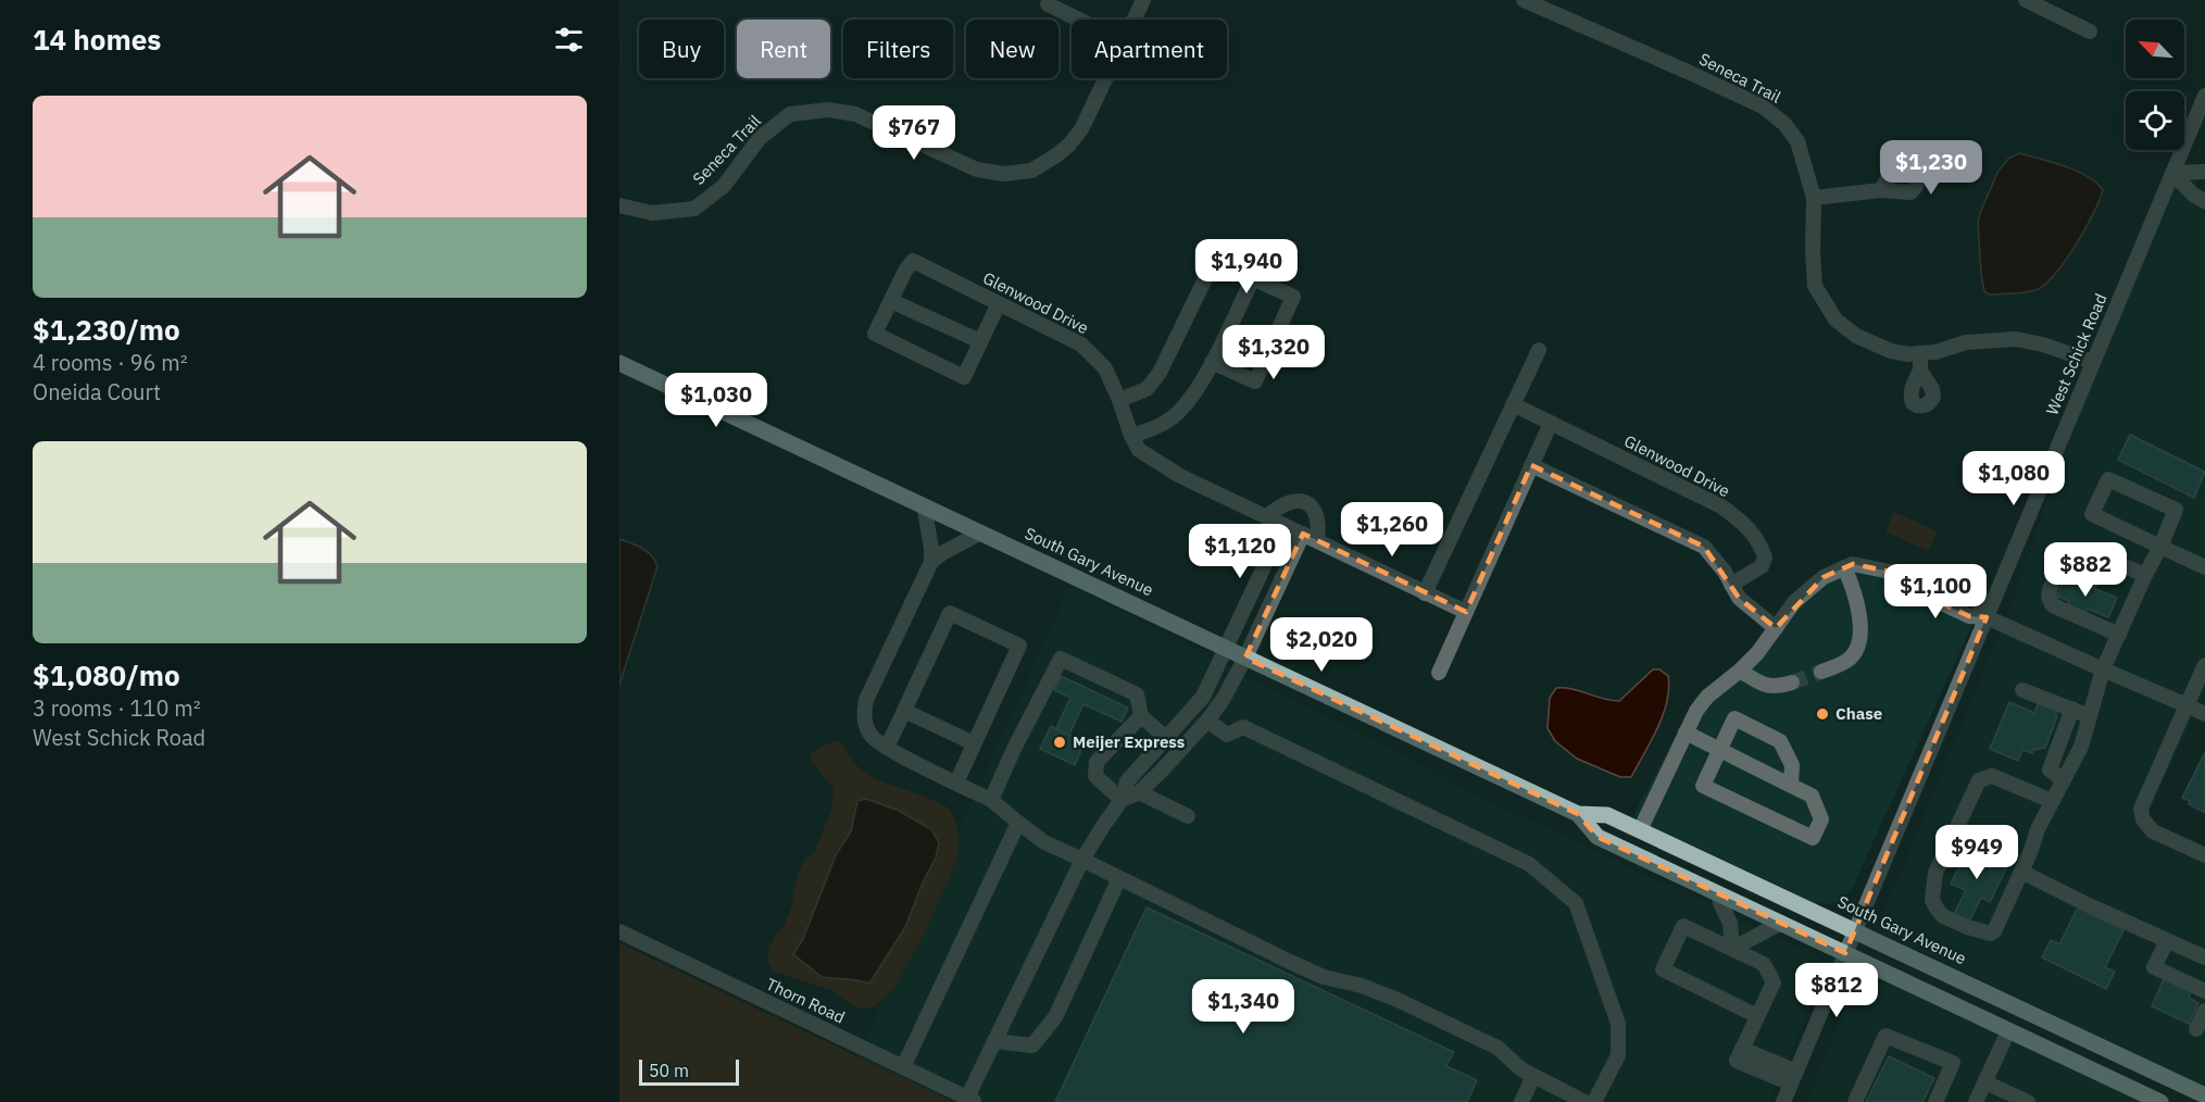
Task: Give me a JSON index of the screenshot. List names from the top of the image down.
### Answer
{
  "streets": {
    "main road": ["South Gary Avenue"],
    "street": [
      "Seneca Trail",
      "Glenwood Drive",
      "West Schick Road",
      "Thorn Road"
    ]
  },
  "crossings": [
    ["Seneca Trail", "West Schick Road"],
    ["West Schick Road", "South Gary Avenue"]
  ],
  "places": ["Chase", "Meijer Express"],
  "scale_bar": "50 m",
  "north": "top left",
  "page": {
    "heading": "14 homes",
    "chip": [
      "Buy",
      "Rent",
      "Filters",
      "New",
      "Apartment"
    ],
    "list": [
      {
        "name": "$1,230/mo",
        "note": "4 rooms · 96 m² · Oneida Court"
      },
      {
        "name": "$1,080/mo",
        "note": "3 rooms · 110 m² · West Schick Road"
      }
    ],
    "price": [
      "$767",
      "$1,230",
      "$1,940",
      "$1,320",
      "$1,030",
      "$1,080",
      "$1,260",
      "$1,120",
      "$882",
      "$1,100",
      "$2,020",
      "$949",
      "$812",
      "$1,340"
    ],
    "scale": "50 m"
  }
}
